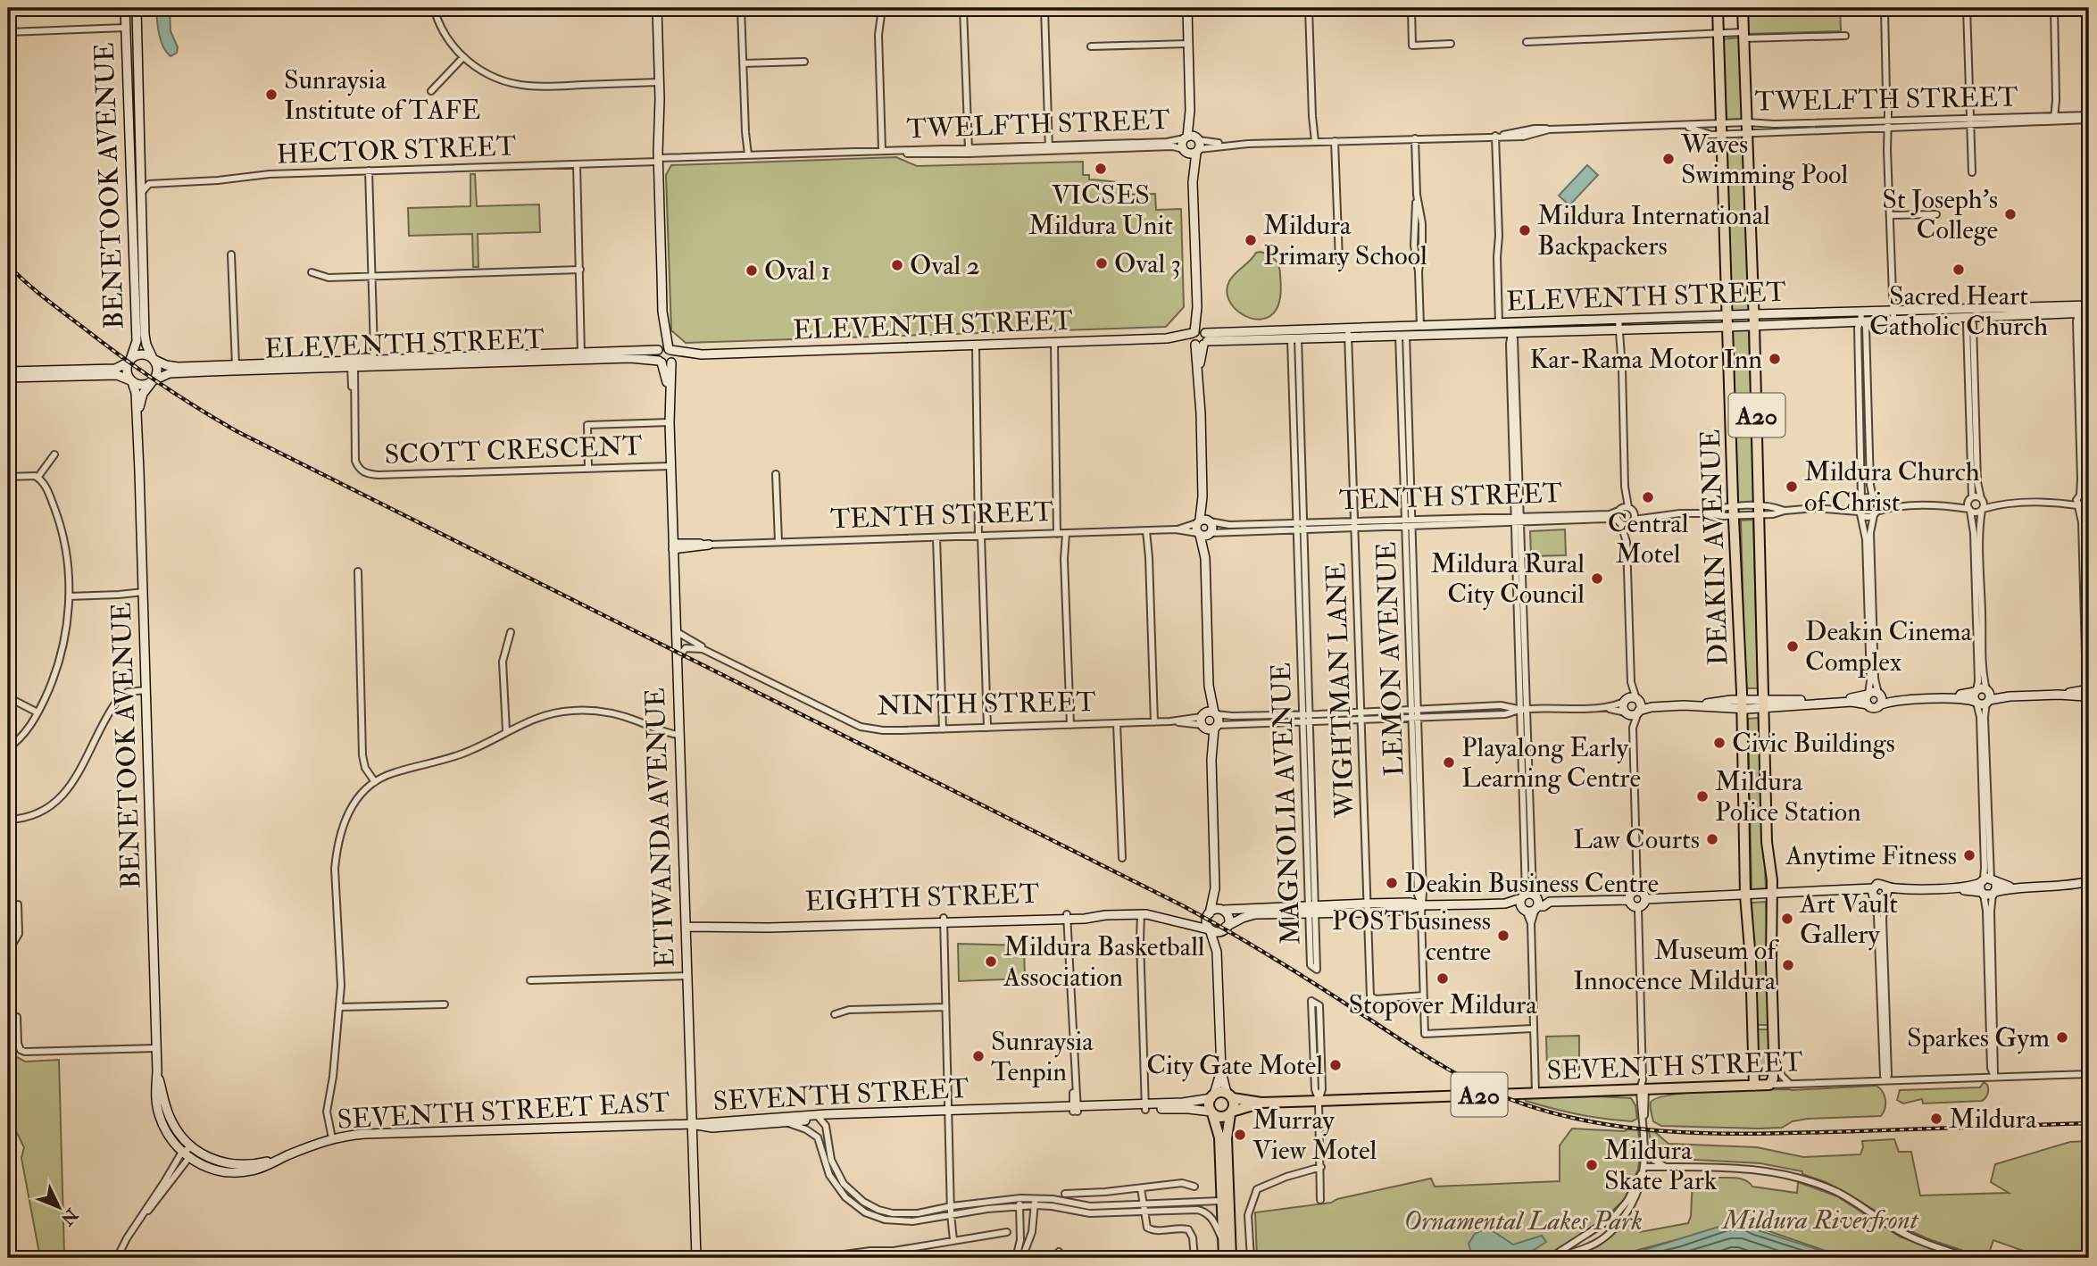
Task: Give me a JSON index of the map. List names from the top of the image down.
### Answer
{
  "streets": {
    "highway": ["A20", "DEAKIN AVENUE", "SEVENTH STREET"],
    "main road": [
      "BENETOOK AVENUE",
      "ELEVENTH STREET",
      "TENTH STREET",
      "ETIWANDA AVENUE",
      "EIGHTH STREET",
      "SEVENTH STREET EAST"
    ],
    "street": [
      "TWELFTH STREET",
      "HECTOR STREET",
      "SCOTT CRESCENT",
      "LEMON AVENUE",
      "WIGHTMAN LANE",
      "NINTH STREET",
      "MAGNOLIA AVENUE"
    ]
  },
  "crossings": [
    ["TWELFTH STREET", "HECTOR STREET"],
    ["TWELFTH STREET", "DEAKIN AVENUE"],
    ["HECTOR STREET", "BENETOOK AVENUE"],
    ["BENETOOK AVENUE", "ELEVENTH STREET"],
    ["BENETOOK AVENUE", "SEVENTH STREET EAST"],
    ["ELEVENTH STREET", "SCOTT CRESCENT"],
    ["ELEVENTH STREET", "DEAKIN AVENUE"],
    ["ELEVENTH STREET", "LEMON AVENUE"],
    ["ELEVENTH STREET", "WIGHTMAN LANE"],
    ["ELEVENTH STREET", "MAGNOLIA AVENUE"],
    ["ELEVENTH STREET", "ETIWANDA AVENUE"],
    ["A20", "SEVENTH STREET"],
    ["SCOTT CRESCENT", "ETIWANDA AVENUE"],
    ["TENTH STREET", "DEAKIN AVENUE"],
    ["TENTH STREET", "LEMON AVENUE"],
    ["TENTH STREET", "WIGHTMAN LANE"],
    ["TENTH STREET", "MAGNOLIA AVENUE"],
    ["TENTH STREET", "ETIWANDA AVENUE"],
    ["DEAKIN AVENUE", "SEVENTH STREET"],
    ["LEMON AVENUE", "WIGHTMAN LANE"],
    ["LEMON AVENUE", "NINTH STREET"],
    ["WIGHTMAN LANE", "NINTH STREET"],
    ["NINTH STREET", "MAGNOLIA AVENUE"],
    ["NINTH STREET", "ETIWANDA AVENUE"],
    ["ETIWANDA AVENUE", "EIGHTH STREET"],
    ["ETIWANDA AVENUE", "SEVENTH STREET"],
    ["ETIWANDA AVENUE", "SEVENTH STREET EAST"],
    ["SEVENTH STREET", "SEVENTH STREET EAST"]
  ],
  "parks": ["Mildura Riverfront", "Ornamental Lakes Park"],
  "places": [
    "Sunraysia Institute of TAFE",
    "Waves Swimming Pool",
    "VICSES Mildura Unit",
    "St Joseph’s College",
    "Mildura International Backpackers",
    "Mildura Primary School",
    "Oval 3",
    "Oval 2",
    "Sacred Heart Catholic Church",
    "Oval 1",
    "Kar-Rama Motor Inn",
    "Mildura Church of Christ",
    "Central Motel",
    "Mildura Rural City Council",
    "Deakin Cinema Complex",
    "Civic Buildings",
    "Playalong Early Learning Centre",
    "Mildura Police Station",
    "Law Courts",
    "Anytime Fitness",
    "Deakin Business Centre",
    "Art Vault Gallery",
    "POSTbusiness centre",
    "Mildura Basketball Association",
    "Museum of Innocence Mildura",
    "Stopover Mildura",
    "Sparkes Gym",
    "Sunraysia Tenpin",
    "City Gate Motel",
    "Mildura",
    "Murray View Motel",
    "Mildura Skate Park"
  ],
  "north": "bottom right"
}
